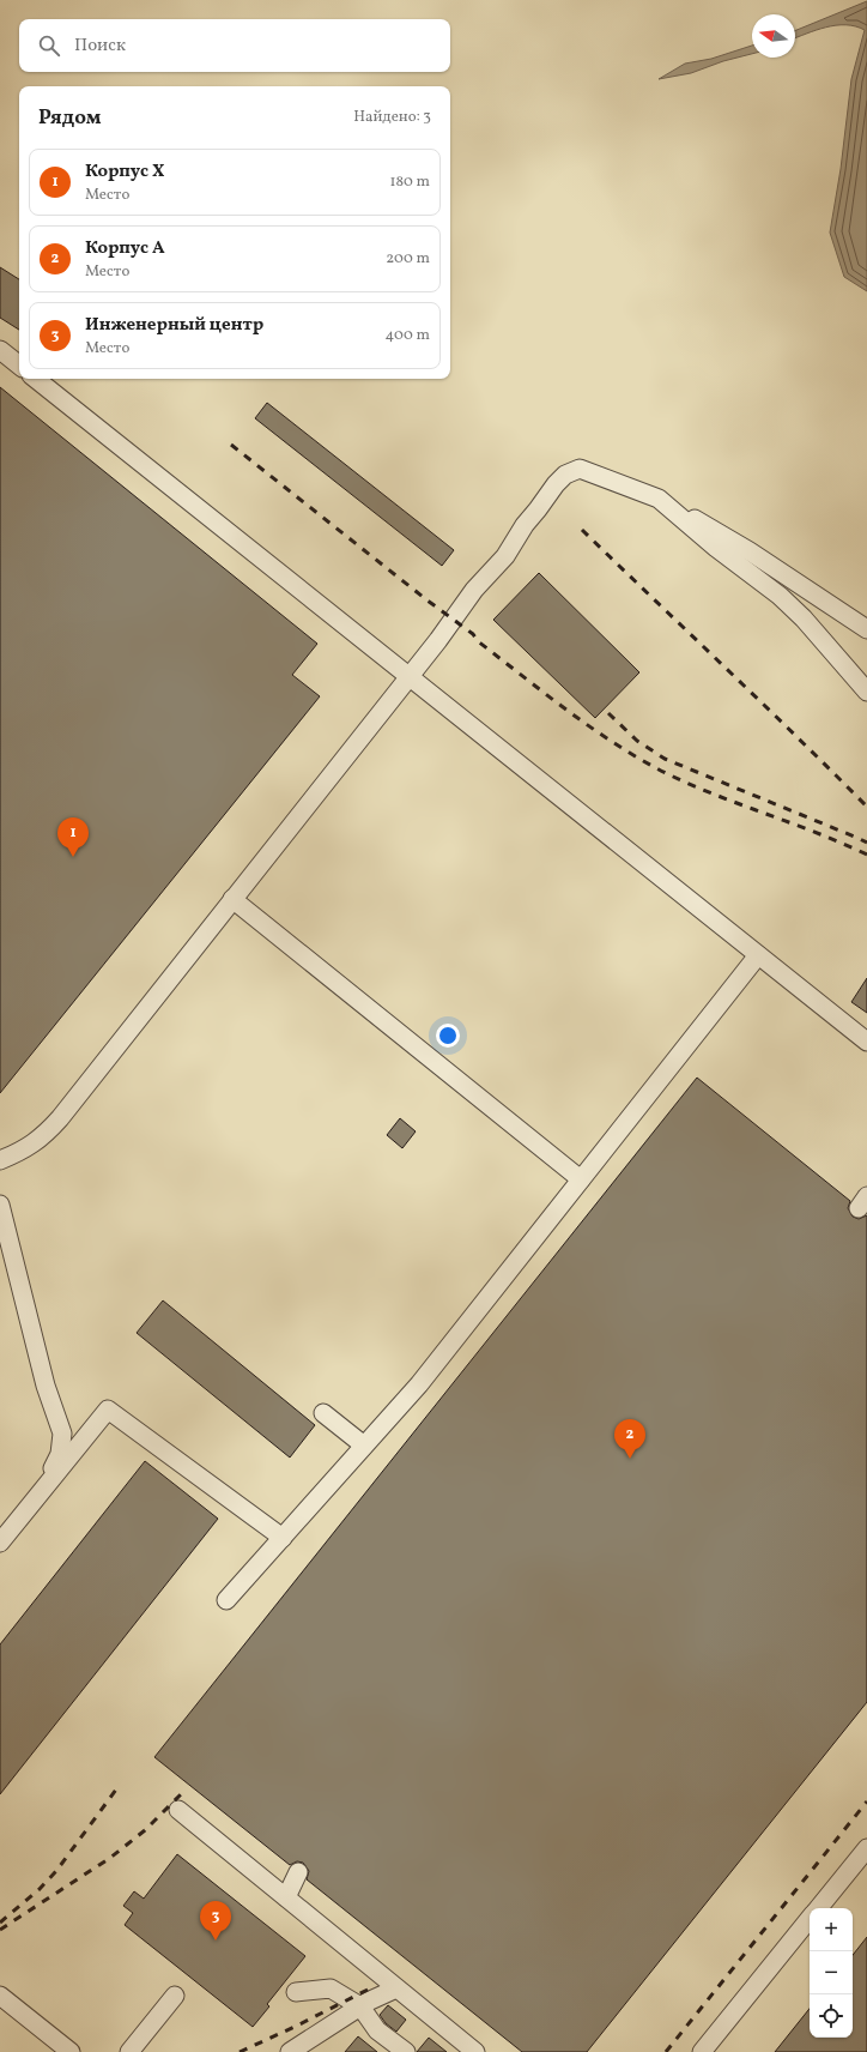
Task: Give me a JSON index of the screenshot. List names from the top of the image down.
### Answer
{
  "north": "left",
  "page": {
    "search": "Поиск",
    "heading": ["Рядом", "Найдено: 3"],
    "list": [
      {
        "mark": "1",
        "name": "Корпус Х",
        "note": "Место",
        "value": "180 m"
      },
      {
        "mark": "2",
        "name": "Корпус А",
        "note": "Место",
        "value": "200 m"
      },
      {
        "mark": "3",
        "name": "Инженерный центр",
        "note": "Место",
        "value": "400 m"
      }
    ],
    "pins": ["1", "2", "3"],
    "map_buttons": ["+", "−"]
  }
}
